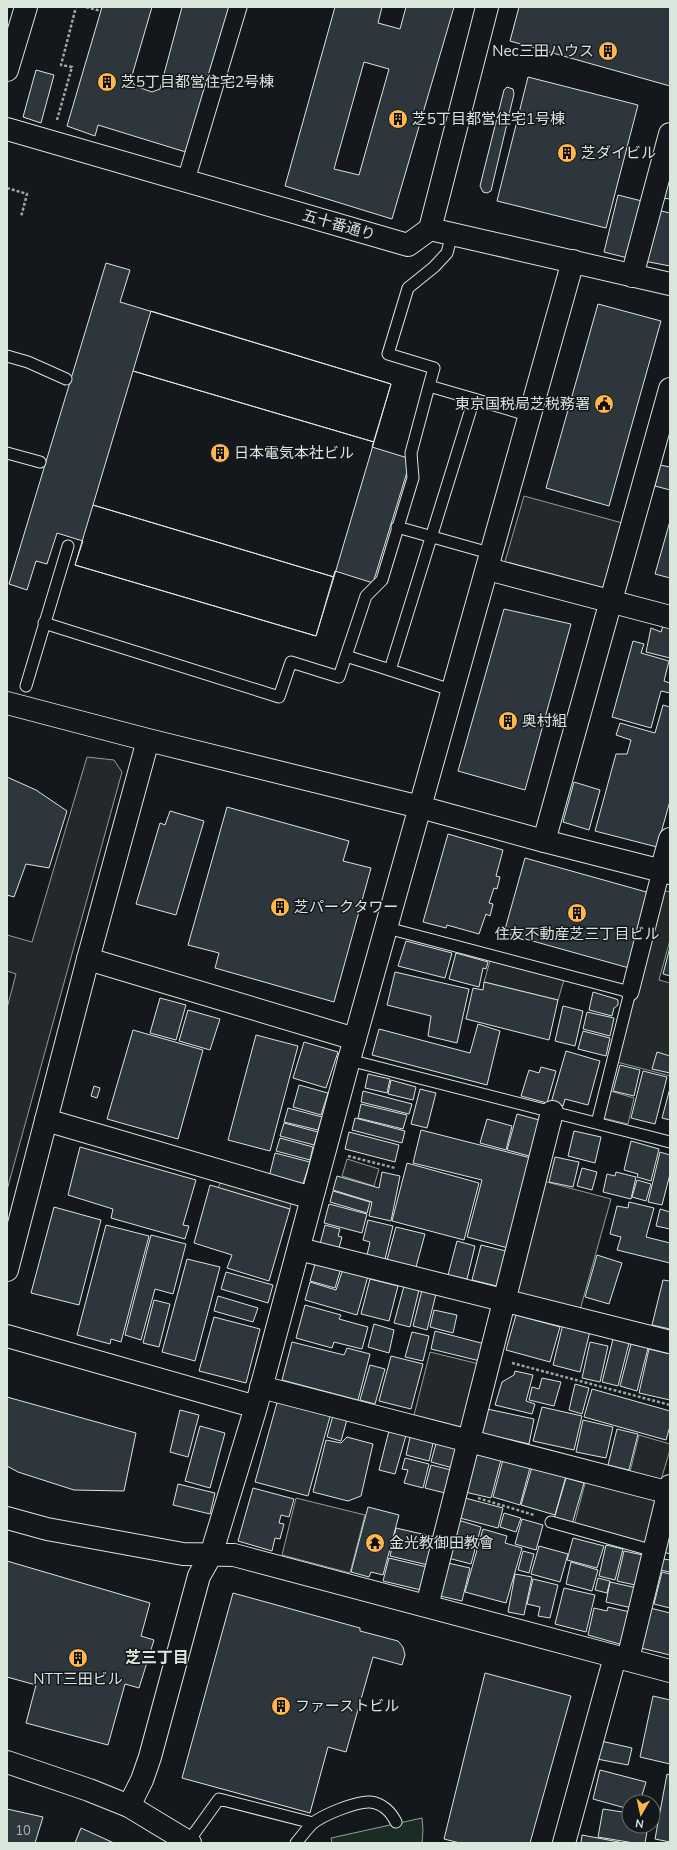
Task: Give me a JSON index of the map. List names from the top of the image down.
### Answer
{
  "streets": {
    "street": ["五十番通り"]
  },
  "districts": ["芝三丁目"],
  "places": {
    "building": [
      "Nec三田ハウス",
      "芝5丁目都営住宅2号棟",
      "芝5丁目都営住宅1号棟",
      "芝ダイビル",
      "日本電気本社ビル",
      "奥村組",
      "芝パークタワー",
      "住友不動産芝三丁目ビル",
      "NTT三田ビル",
      "ファーストビル"
    ],
    "public building": ["東京国税局芝税務署"],
    "temple": ["金光教御田教會"]
  },
  "house_numbers": ["10"],
  "north": "bottom"
}
